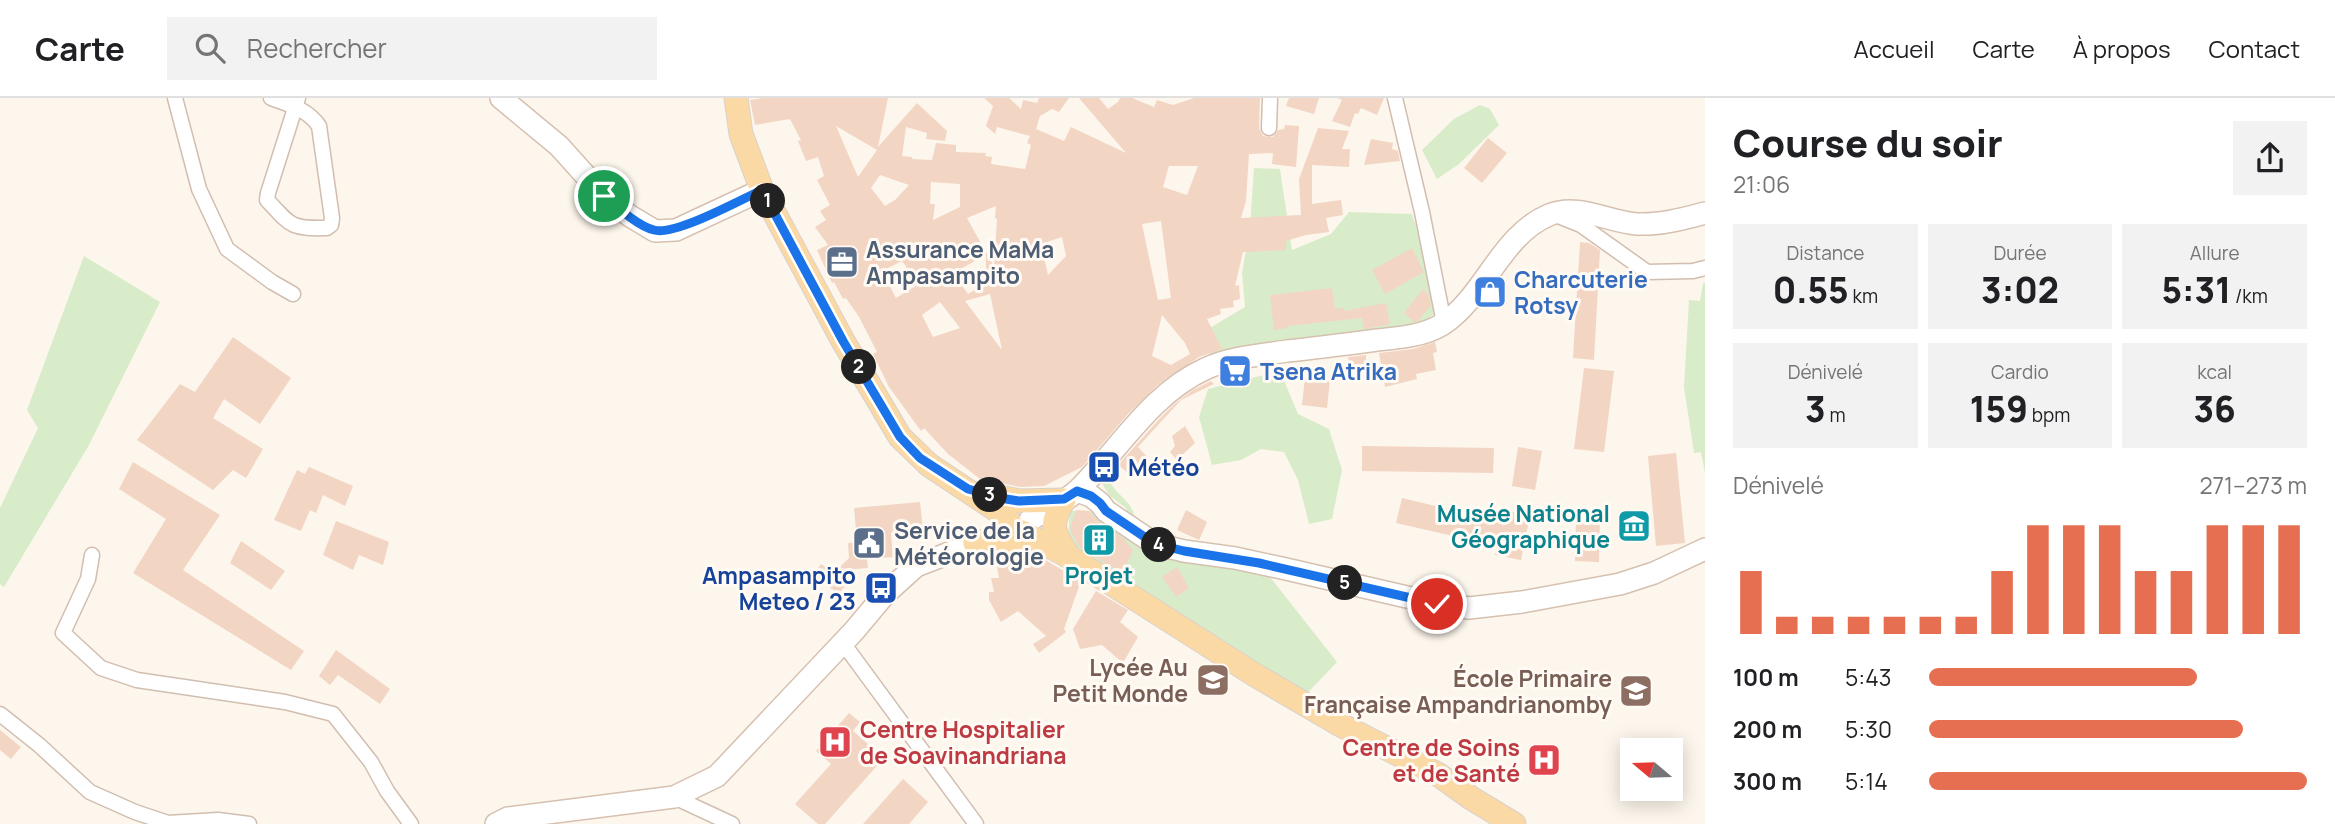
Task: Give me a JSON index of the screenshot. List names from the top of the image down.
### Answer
{
  "places": {
    "office": ["Assurance MaMa Ampasampito"],
    "shop": ["Charcuterie Rotsy"],
    "supermarket": ["Tsena Atrika"],
    "bus stop": ["Météo", "Ampasampito Meteo / 23"],
    "museum": ["Musée National Géographique"],
    "building": ["Projet"],
    "public building": ["Service de la Météorologie"],
    "school or university": ["Lycée Au Petit Monde", "École Primaire Française Ampandrianomby"],
    "hospital": ["Centre Hospitalier de Soavinandriana", "Centre de Soins et de Santé"]
  },
  "north": "left",
  "page": {
    "header": "Carte",
    "search": "Rechercher",
    "nav": [
      "Accueil",
      "Carte",
      "À propos",
      "Contact"
    ],
    "heading": ["Course du soir", "21:06"],
    "pins": [
      "1",
      "2",
      "3",
      "4",
      "5"
    ],
    "stats": [
      ["Distance", "0.55 km"],
      ["Durée", "3:02"],
      ["Allure", "5:31 /km"],
      ["Dénivelé", "3 m"],
      ["Cardio", "159 bpm"],
      ["kcal", "36"]
    ],
    "chart": ["Dénivelé", "271–273 m"],
    "list": [
      {
        "name": "100 m",
        "note": "5:43"
      },
      {
        "name": "200 m",
        "note": "5:30"
      },
      {
        "name": "300 m",
        "note": "5:14"
      }
    ]
  }
}
